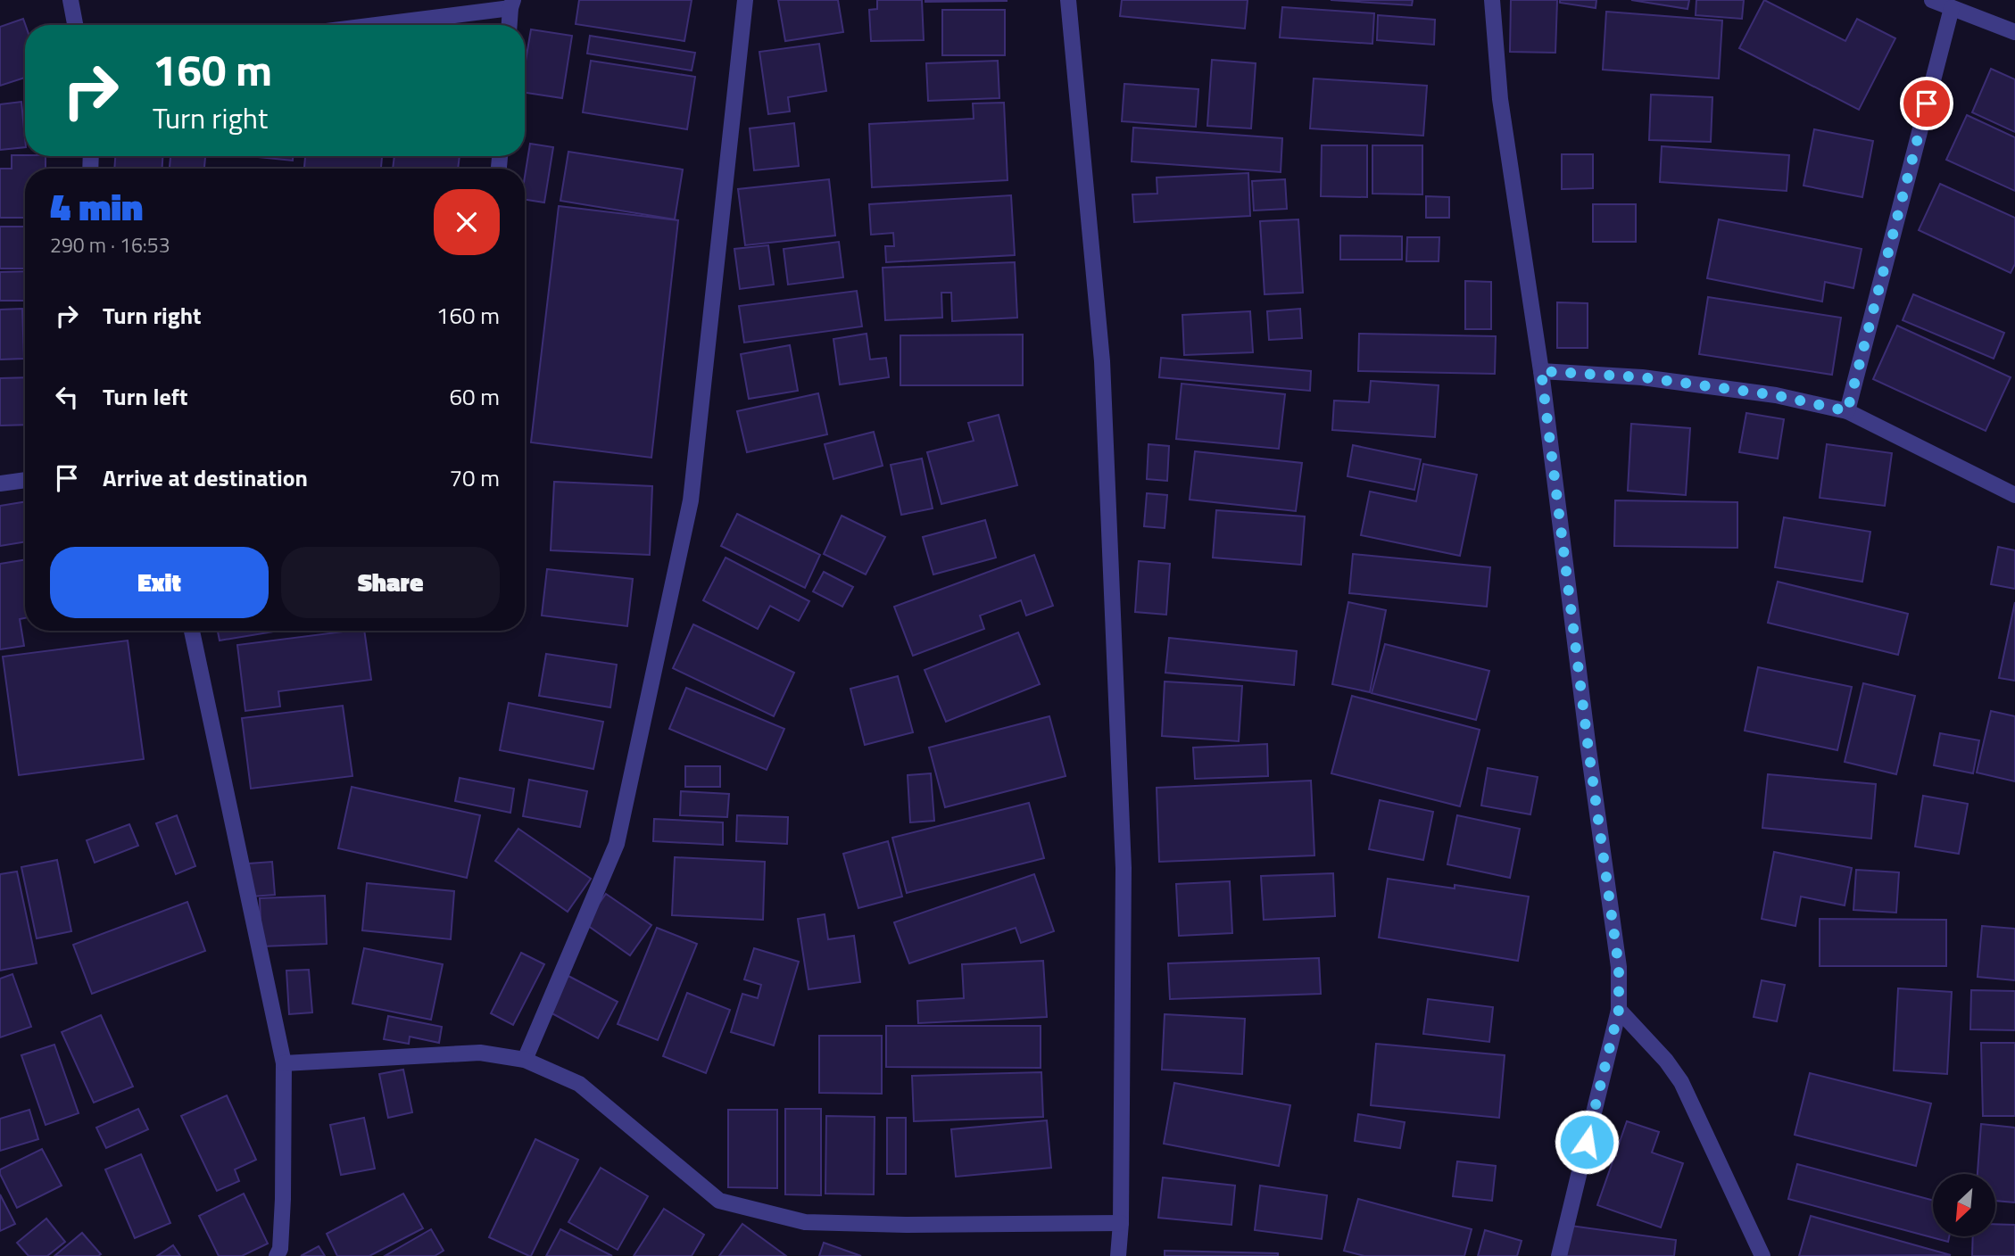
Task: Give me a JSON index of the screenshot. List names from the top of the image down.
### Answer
{
  "north": "bottom left",
  "page": {
    "turn": ["160 m", "Turn right"],
    "heading": ["4 min", "290 m · 16:53"],
    "list": [
      {
        "name": "Turn right",
        "value": "160 m"
      },
      {
        "name": "Turn left",
        "value": "60 m"
      },
      {
        "name": "Arrive at destination",
        "value": "70 m"
      }
    ],
    "buttons": ["Exit", "Share"]
  }
}
